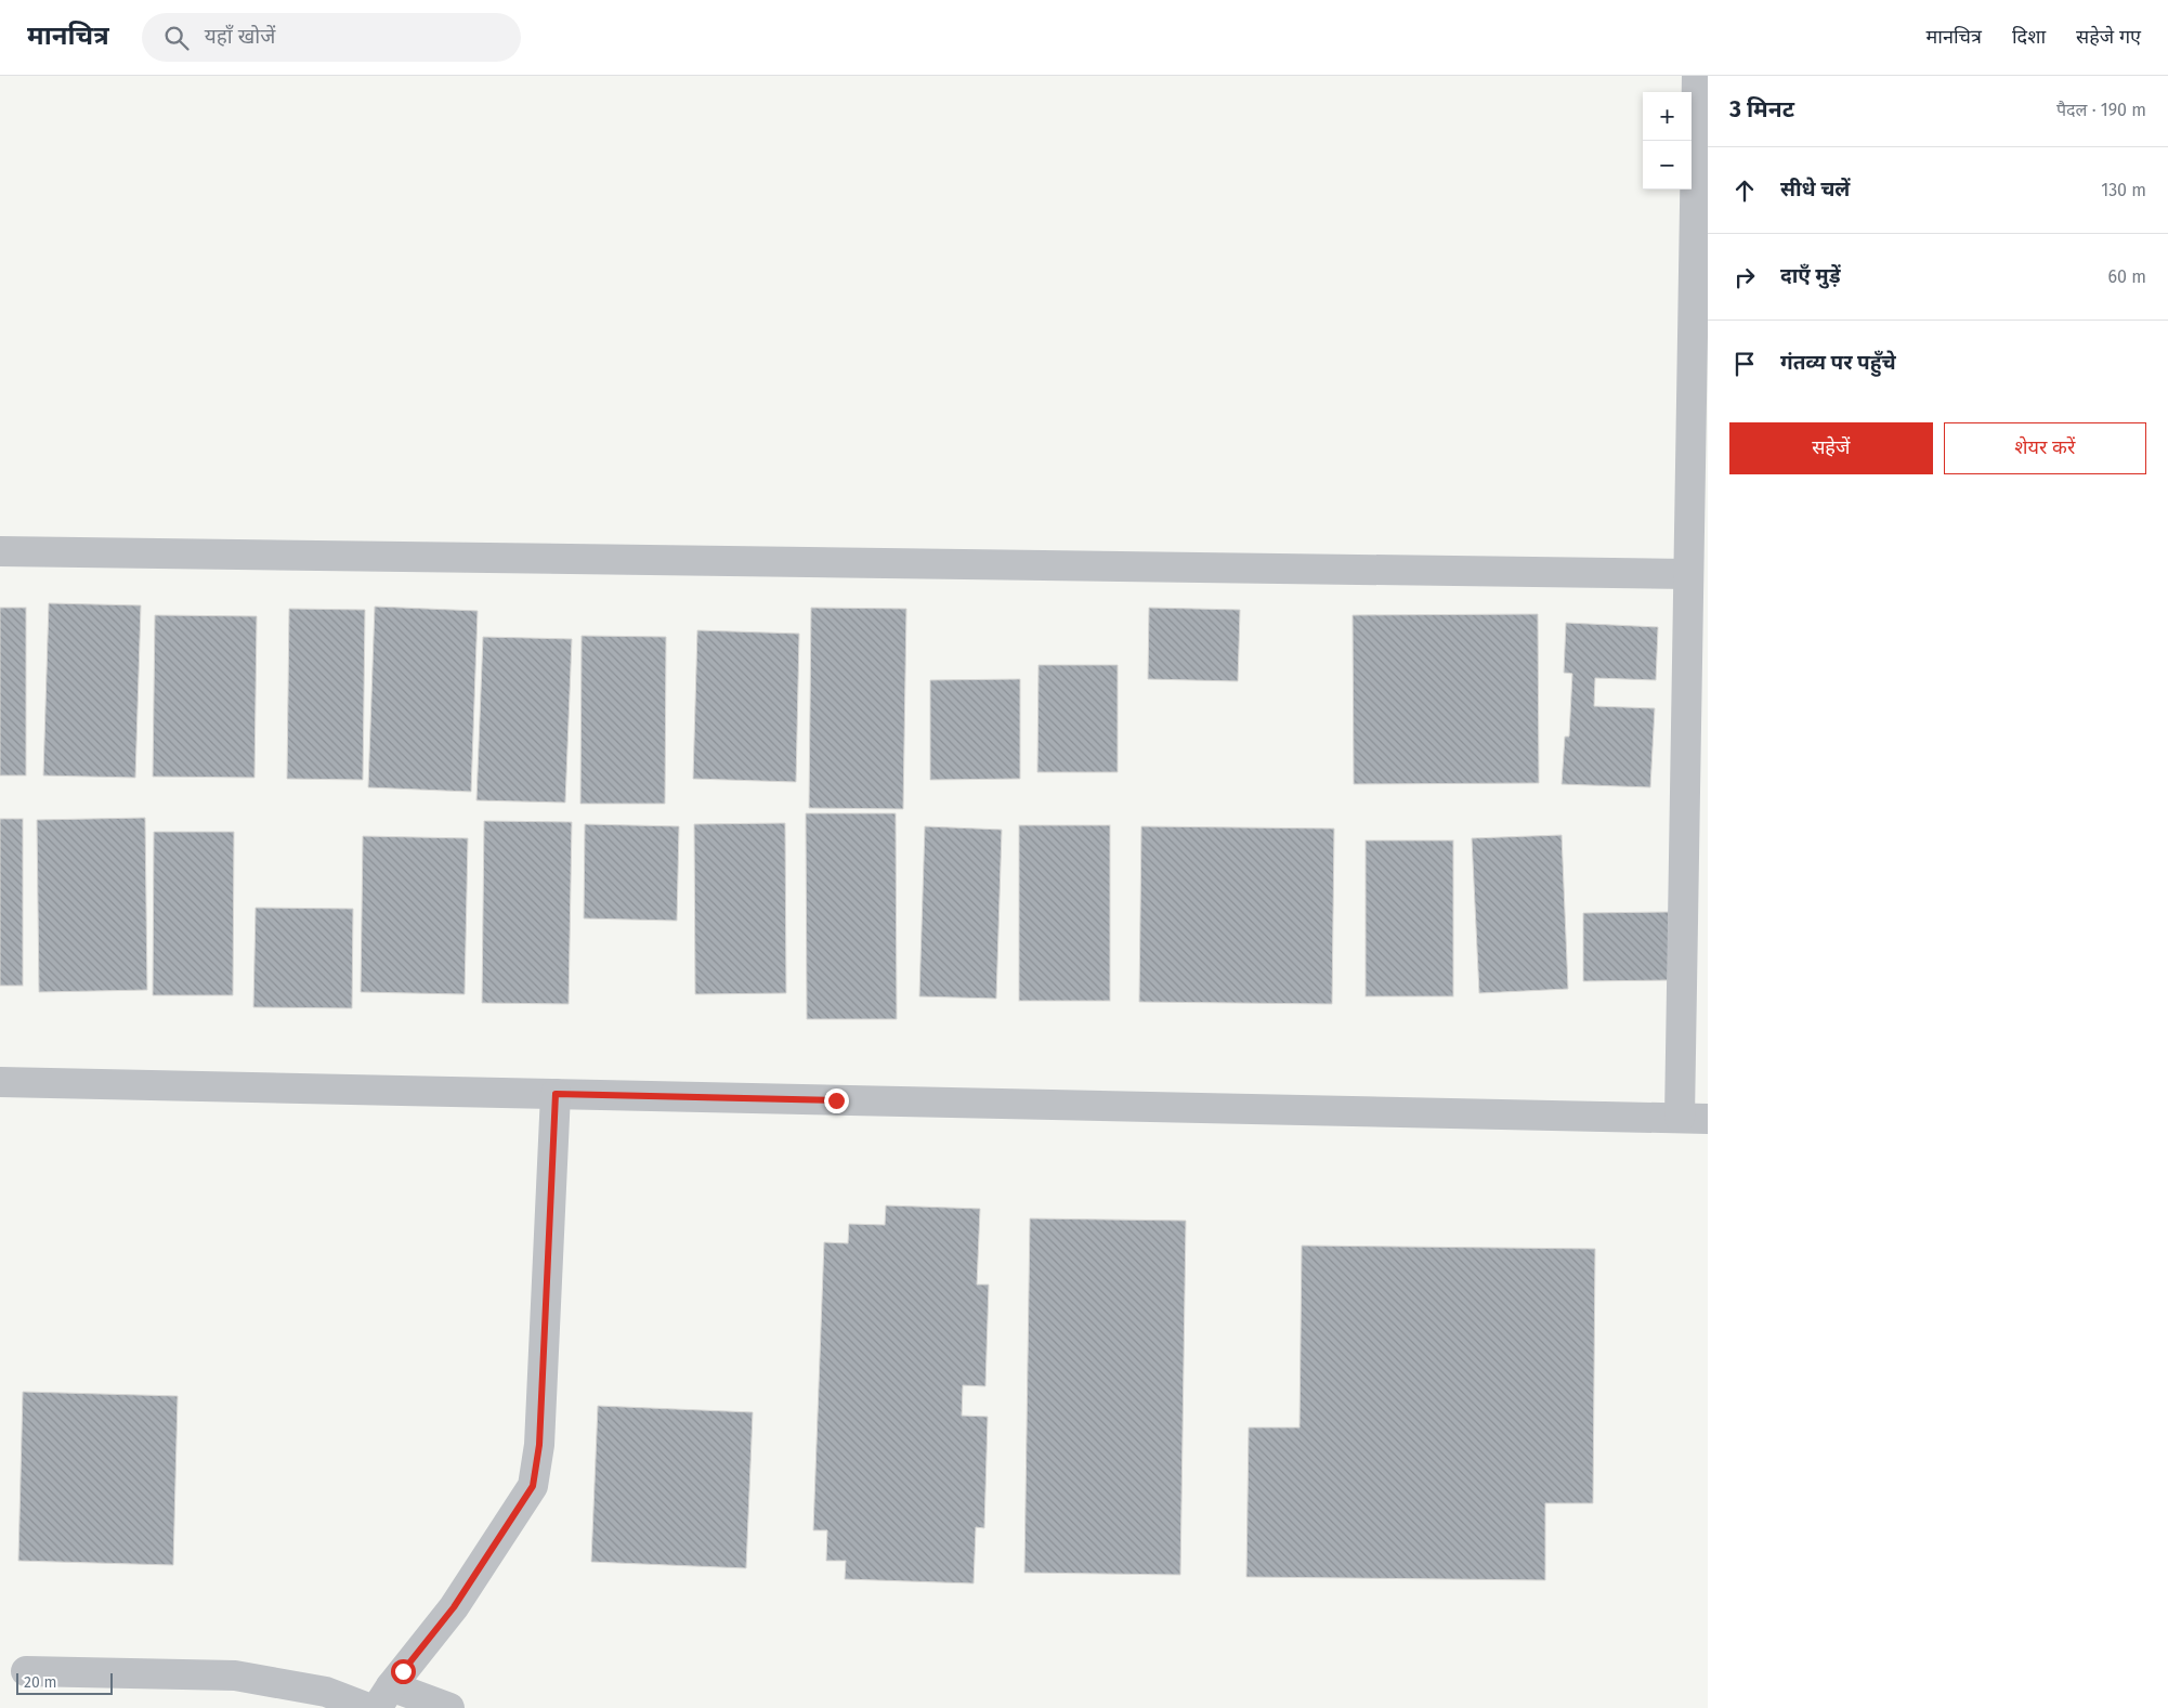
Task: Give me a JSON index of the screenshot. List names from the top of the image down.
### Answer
{
  "scale_bar": "20 m",
  "page": {
    "header": "मानचित्र",
    "search": "यहाँ खोजें",
    "nav": ["मानचित्र", "दिशा", "सहेजे गए"],
    "heading": ["3 मिनट", "पैदल · 190 m"],
    "map_buttons": ["+", "−"],
    "list": [
      ["सीधे चलें", "130 m"],
      ["दाएँ मुड़ें", "60 m"],
      "गंतव्य पर पहुँचे"
    ],
    "buttons": ["सहेजें", "शेयर करें"],
    "scale": "20 m"
  }
}
